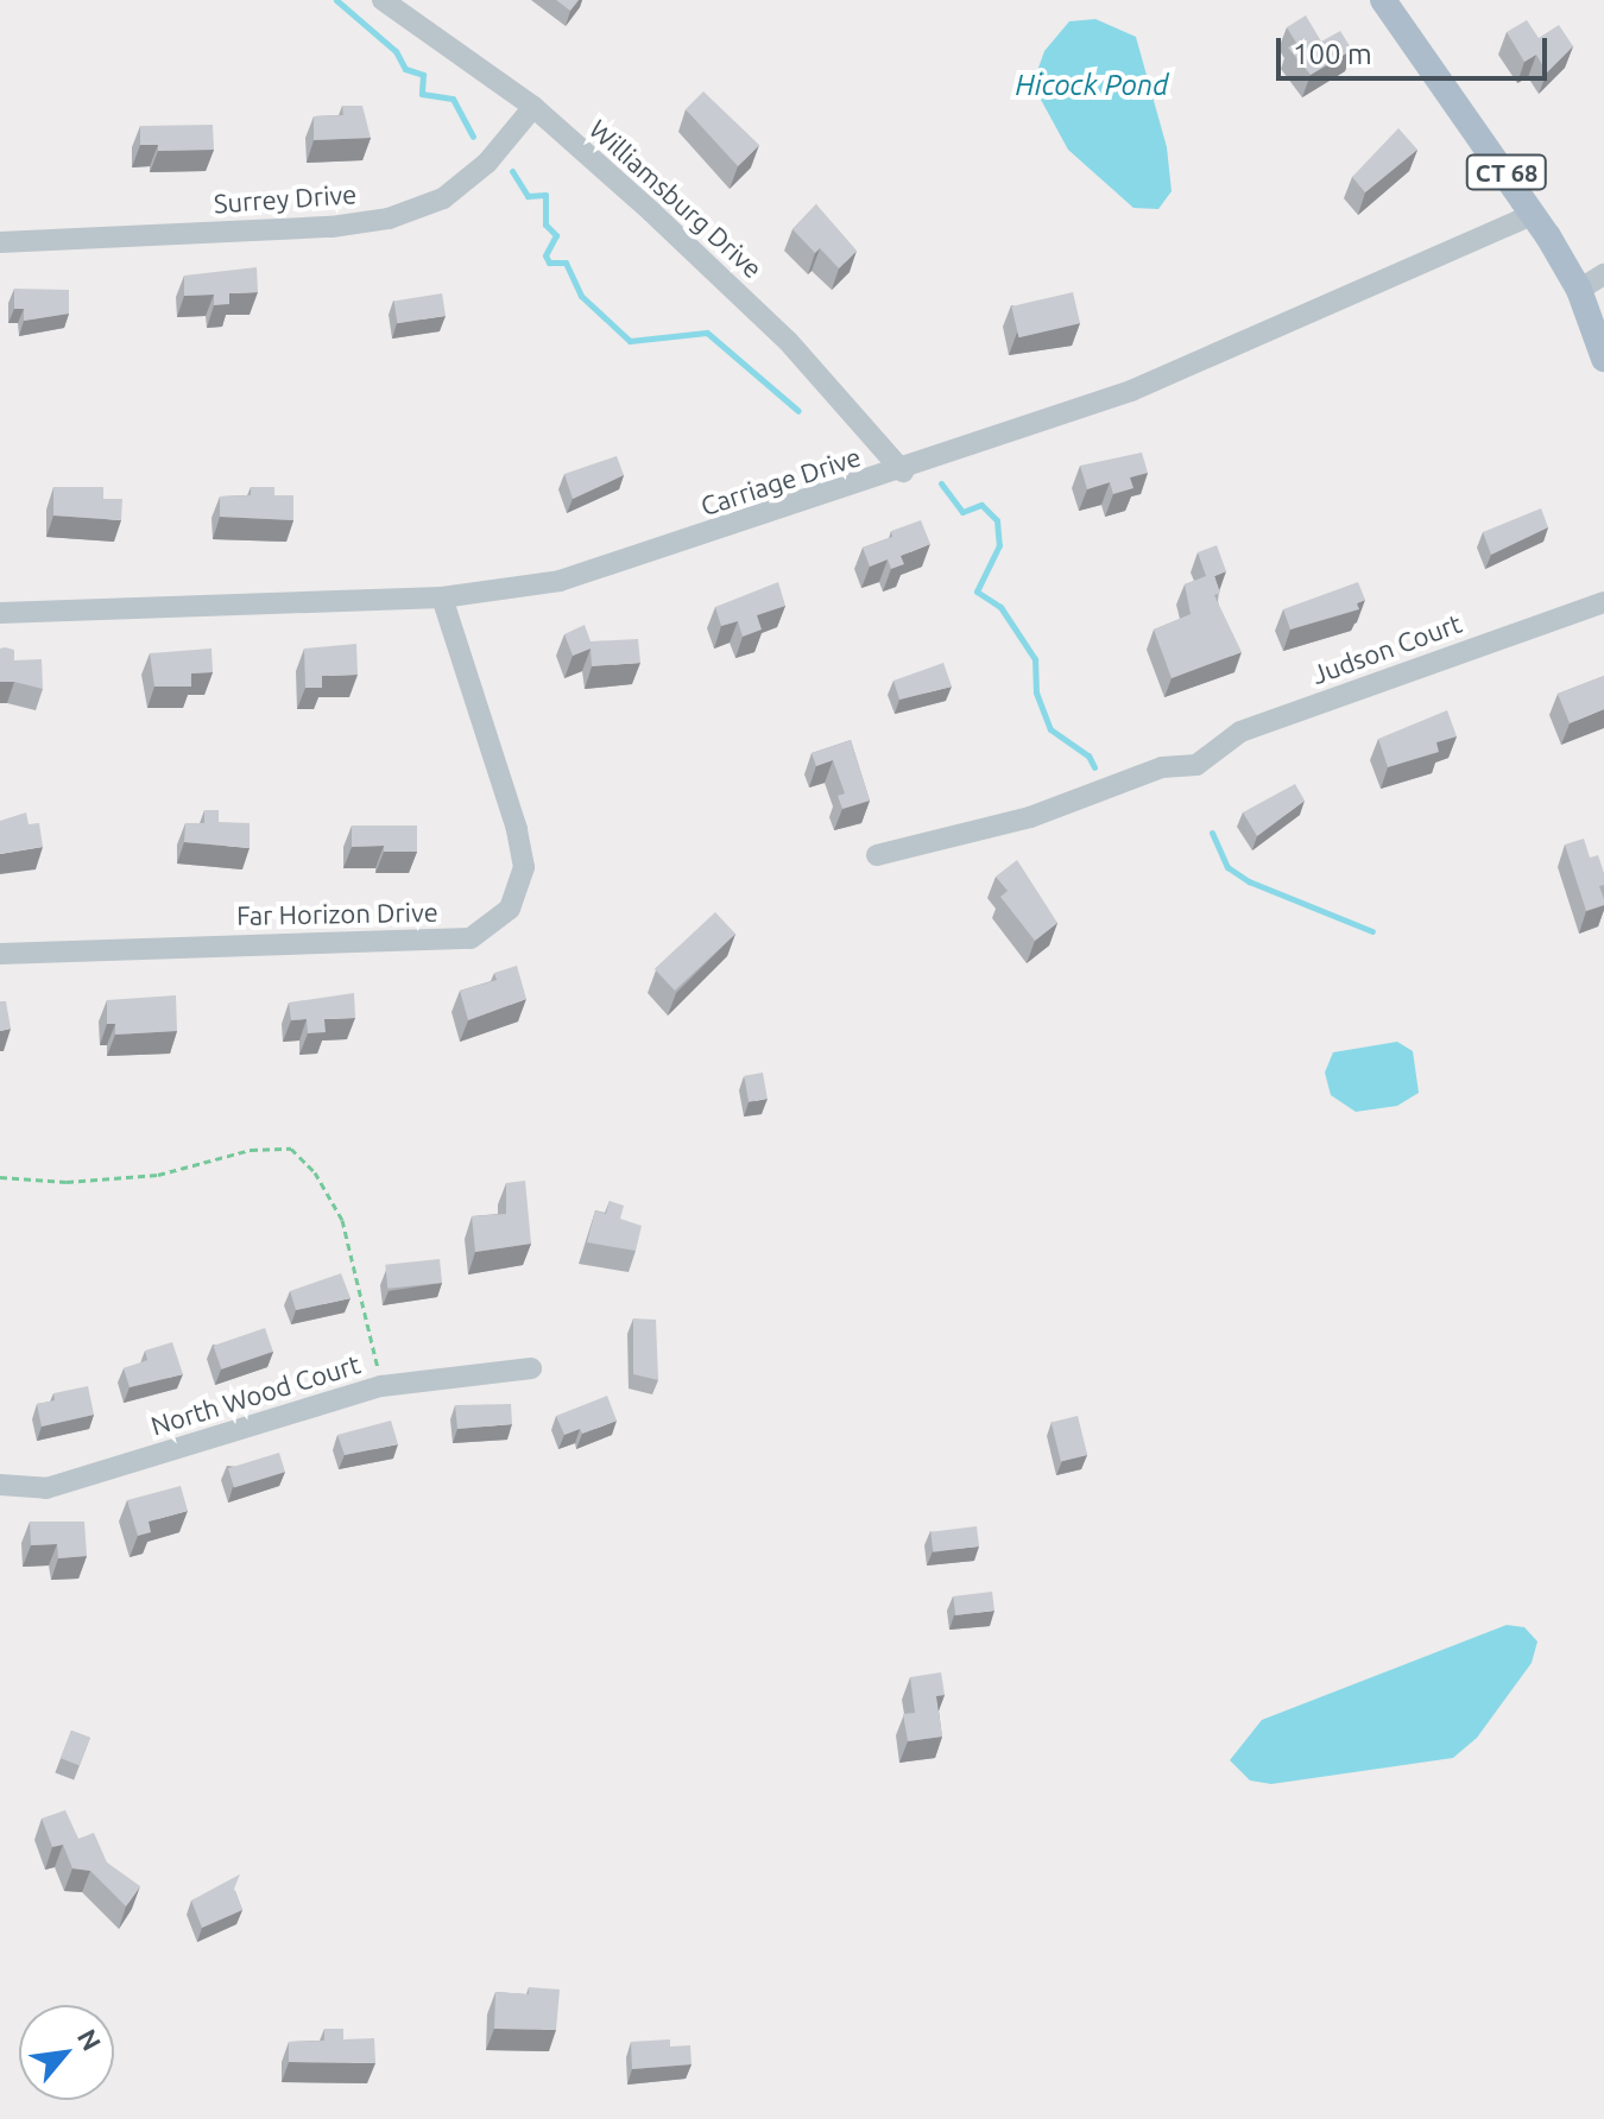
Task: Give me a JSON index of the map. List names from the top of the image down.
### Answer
{
  "streets": {
    "main road": ["CT 68"],
    "street": [
      "Surrey Drive",
      "Williamsburg Drive",
      "Carriage Drive",
      "Judson Court",
      "Far Horizon Drive",
      "North Wood Court"
    ]
  },
  "crossings": [
    ["CT 68", "Carriage Drive"],
    ["Surrey Drive", "Williamsburg Drive"],
    ["Williamsburg Drive", "Carriage Drive"],
    ["Carriage Drive", "Far Horizon Drive"]
  ],
  "water": ["Hicock Pond"],
  "scale_bar": "100 m",
  "north": "top right"
}
